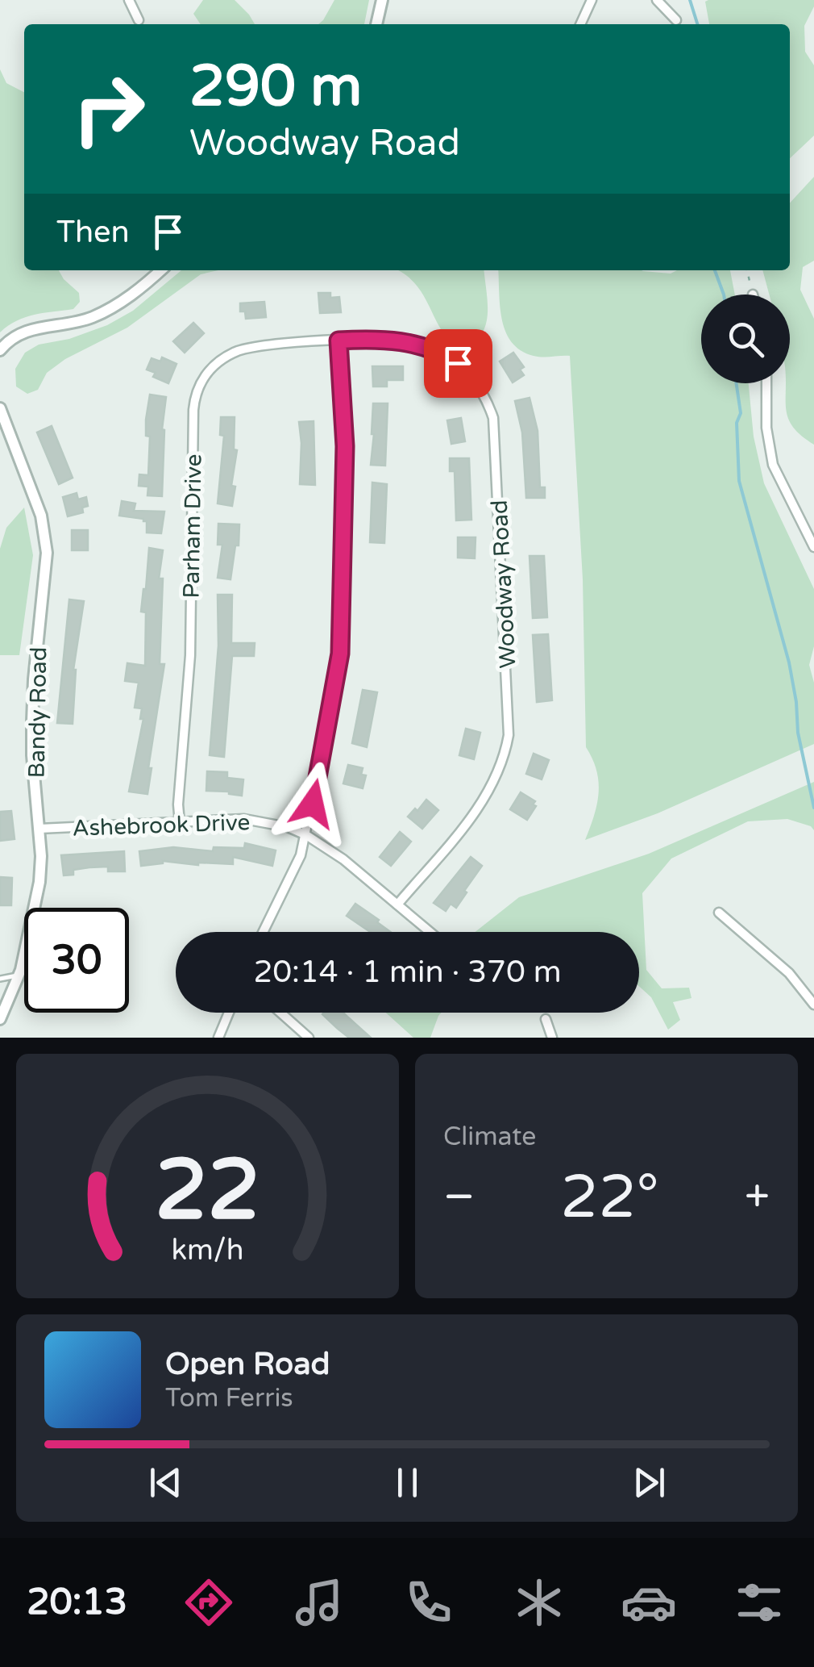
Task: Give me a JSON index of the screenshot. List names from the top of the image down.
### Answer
{
  "streets": {
    "street": [
      "Parham Drive",
      "Woodway Road",
      "Bandy Road",
      "Ashebrook Drive"
    ]
  },
  "crossings": [
    ["Parham Drive", "Woodway Road"],
    ["Parham Drive", "Ashebrook Drive"],
    ["Woodway Road", "Ashebrook Drive"],
    ["Bandy Road", "Ashebrook Drive"]
  ],
  "page": {
    "turn": ["290 m", "Woodway Road"],
    "then": "Then",
    "limit": "30",
    "trip": "20:14 · 1 min · 370 m",
    "tile": "Climate",
    "heat": ["−", "22°", "+"],
    "song": ["Open Road", "Tom Ferris"],
    "tabs": "20:13",
    "gauge": ["22", "km/h"]
  }
}
